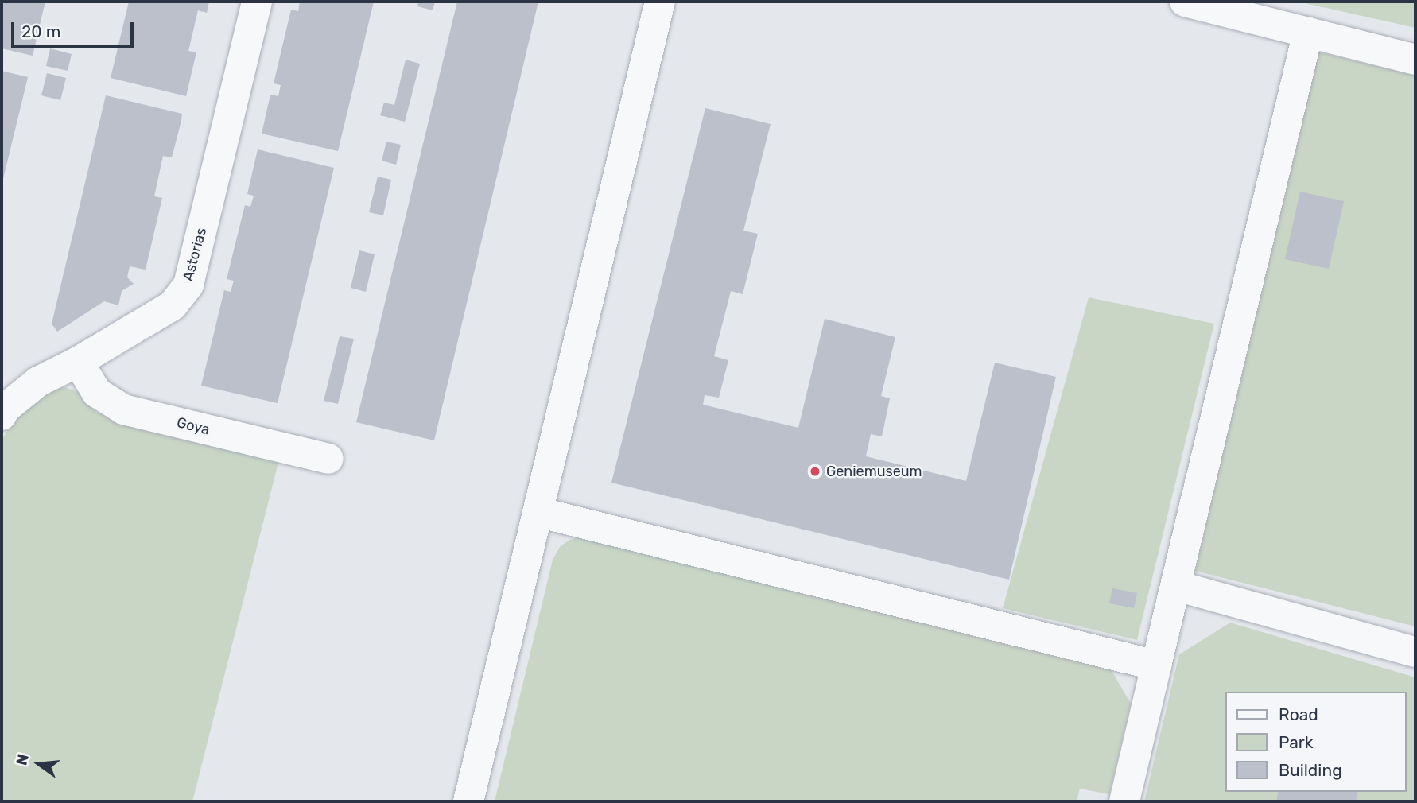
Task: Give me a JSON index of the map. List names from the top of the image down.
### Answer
{
  "streets": {
    "street": ["Astorias", "Goya"]
  },
  "crossings": [
    ["Astorias", "Goya"]
  ],
  "places": ["Geniemuseum"],
  "legend": ["Road", "Park", "Building"],
  "scale_bar": "20 m",
  "north": "left"
}
